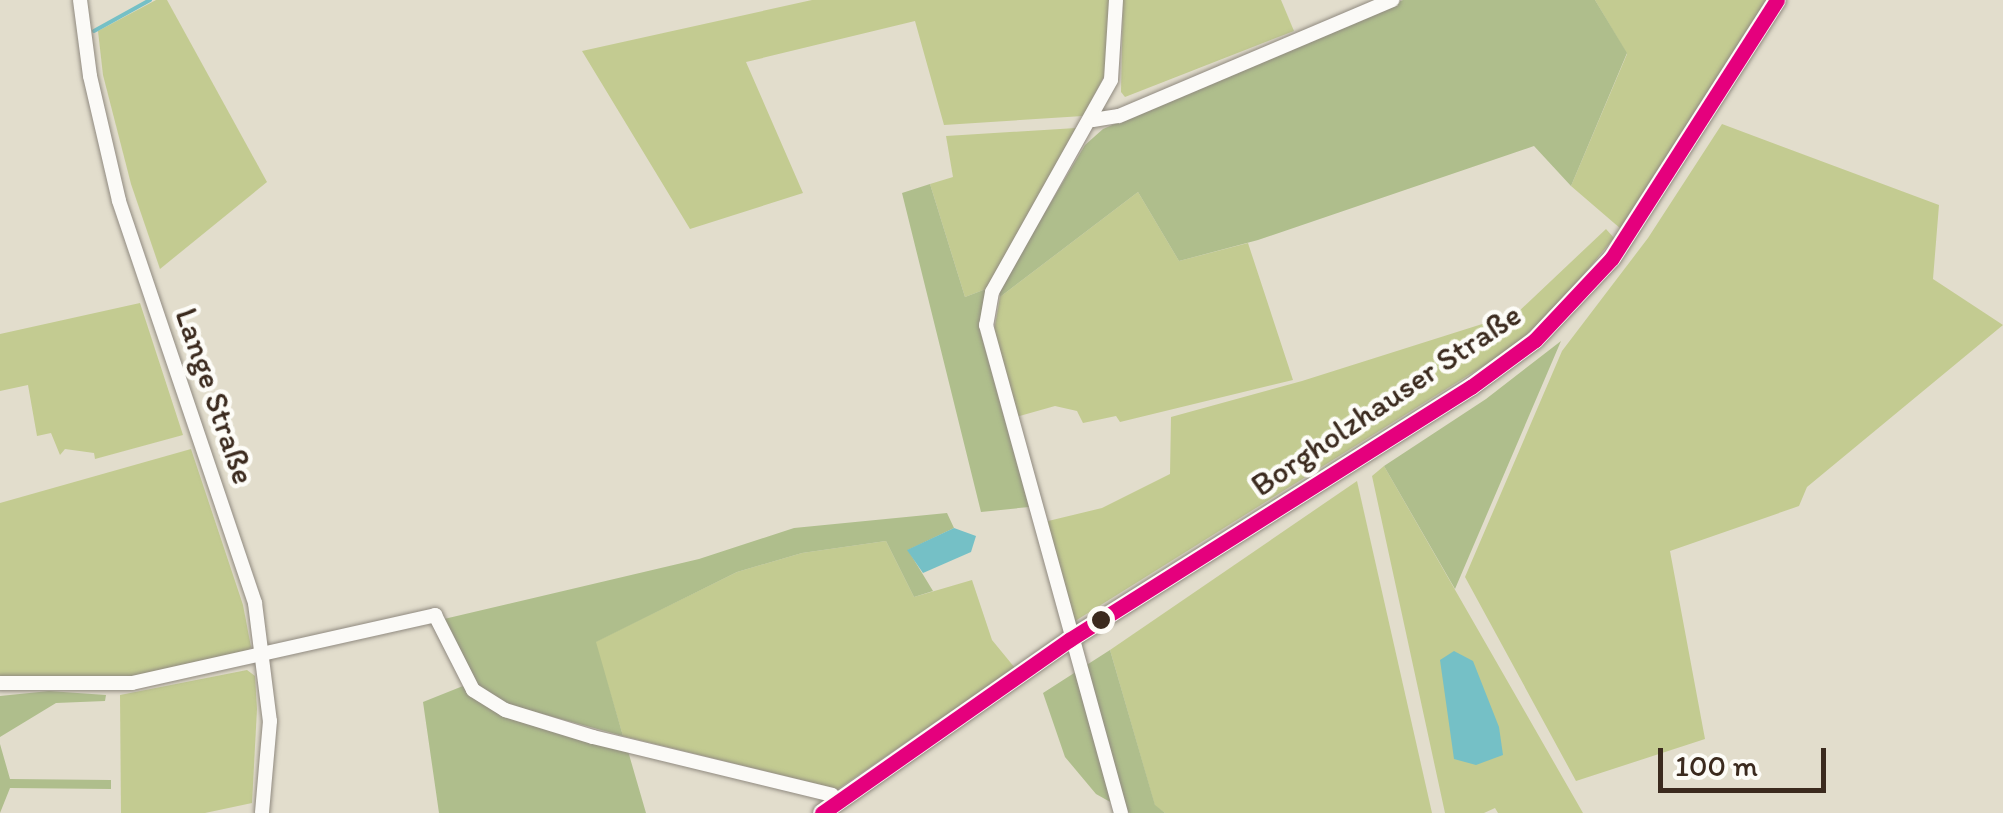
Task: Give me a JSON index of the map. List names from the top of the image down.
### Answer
{
  "streets": {
    "main road": ["Borgholzhauser Straße"],
    "street": ["Lange Straße"]
  },
  "scale_bar": "100 m"
}
